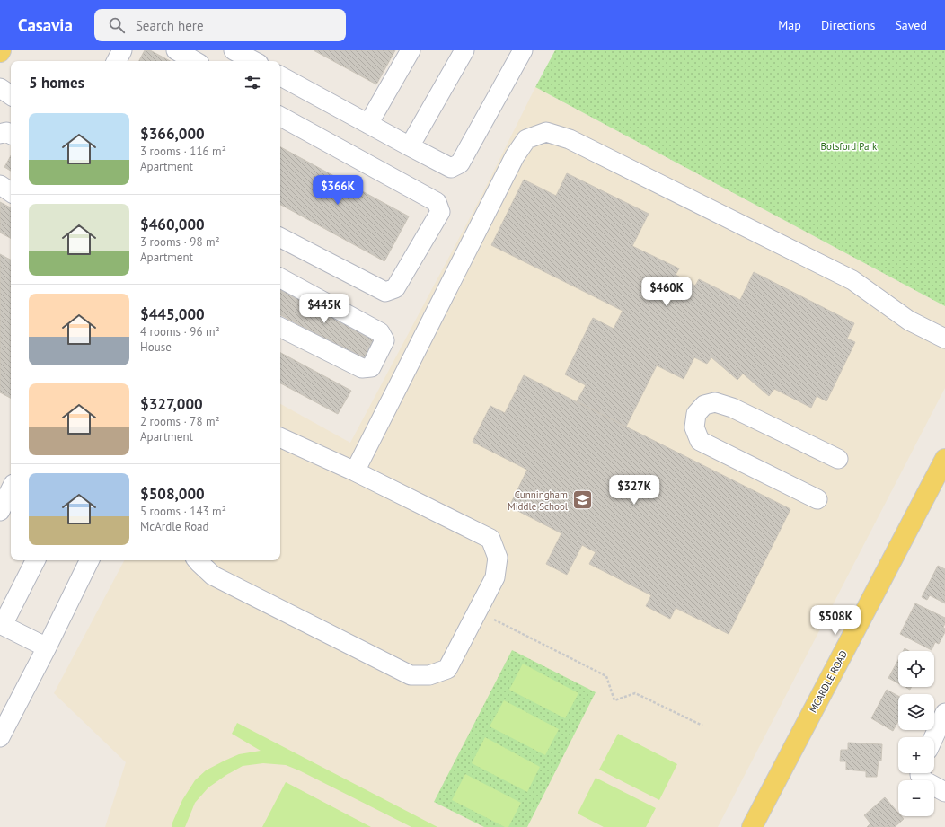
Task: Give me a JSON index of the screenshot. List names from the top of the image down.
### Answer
{
  "streets": {
    "main road": ["MCARDLE ROAD"]
  },
  "parks": ["Botsford Park"],
  "places": {
    "school or university": ["Cunningham Middle School"]
  },
  "page": {
    "header": "Casavia",
    "search": "Search here",
    "nav": ["Map", "Directions", "Saved"],
    "heading": "5 homes",
    "list": [
      {
        "name": "$366,000",
        "note": "3 rooms · 116 m² · Apartment"
      },
      {
        "name": "$460,000",
        "note": "3 rooms · 98 m² · Apartment"
      },
      {
        "name": "$445,000",
        "note": "4 rooms · 96 m² · House"
      },
      {
        "name": "$327,000",
        "note": "2 rooms · 78 m² · Apartment"
      },
      {
        "name": "$508,000",
        "note": "5 rooms · 143 m² · McArdle Road"
      }
    ],
    "price": [
      "$366K",
      "$460K",
      "$445K",
      "$327K",
      "$508K"
    ],
    "map_buttons": ["+", "−"]
  }
}
